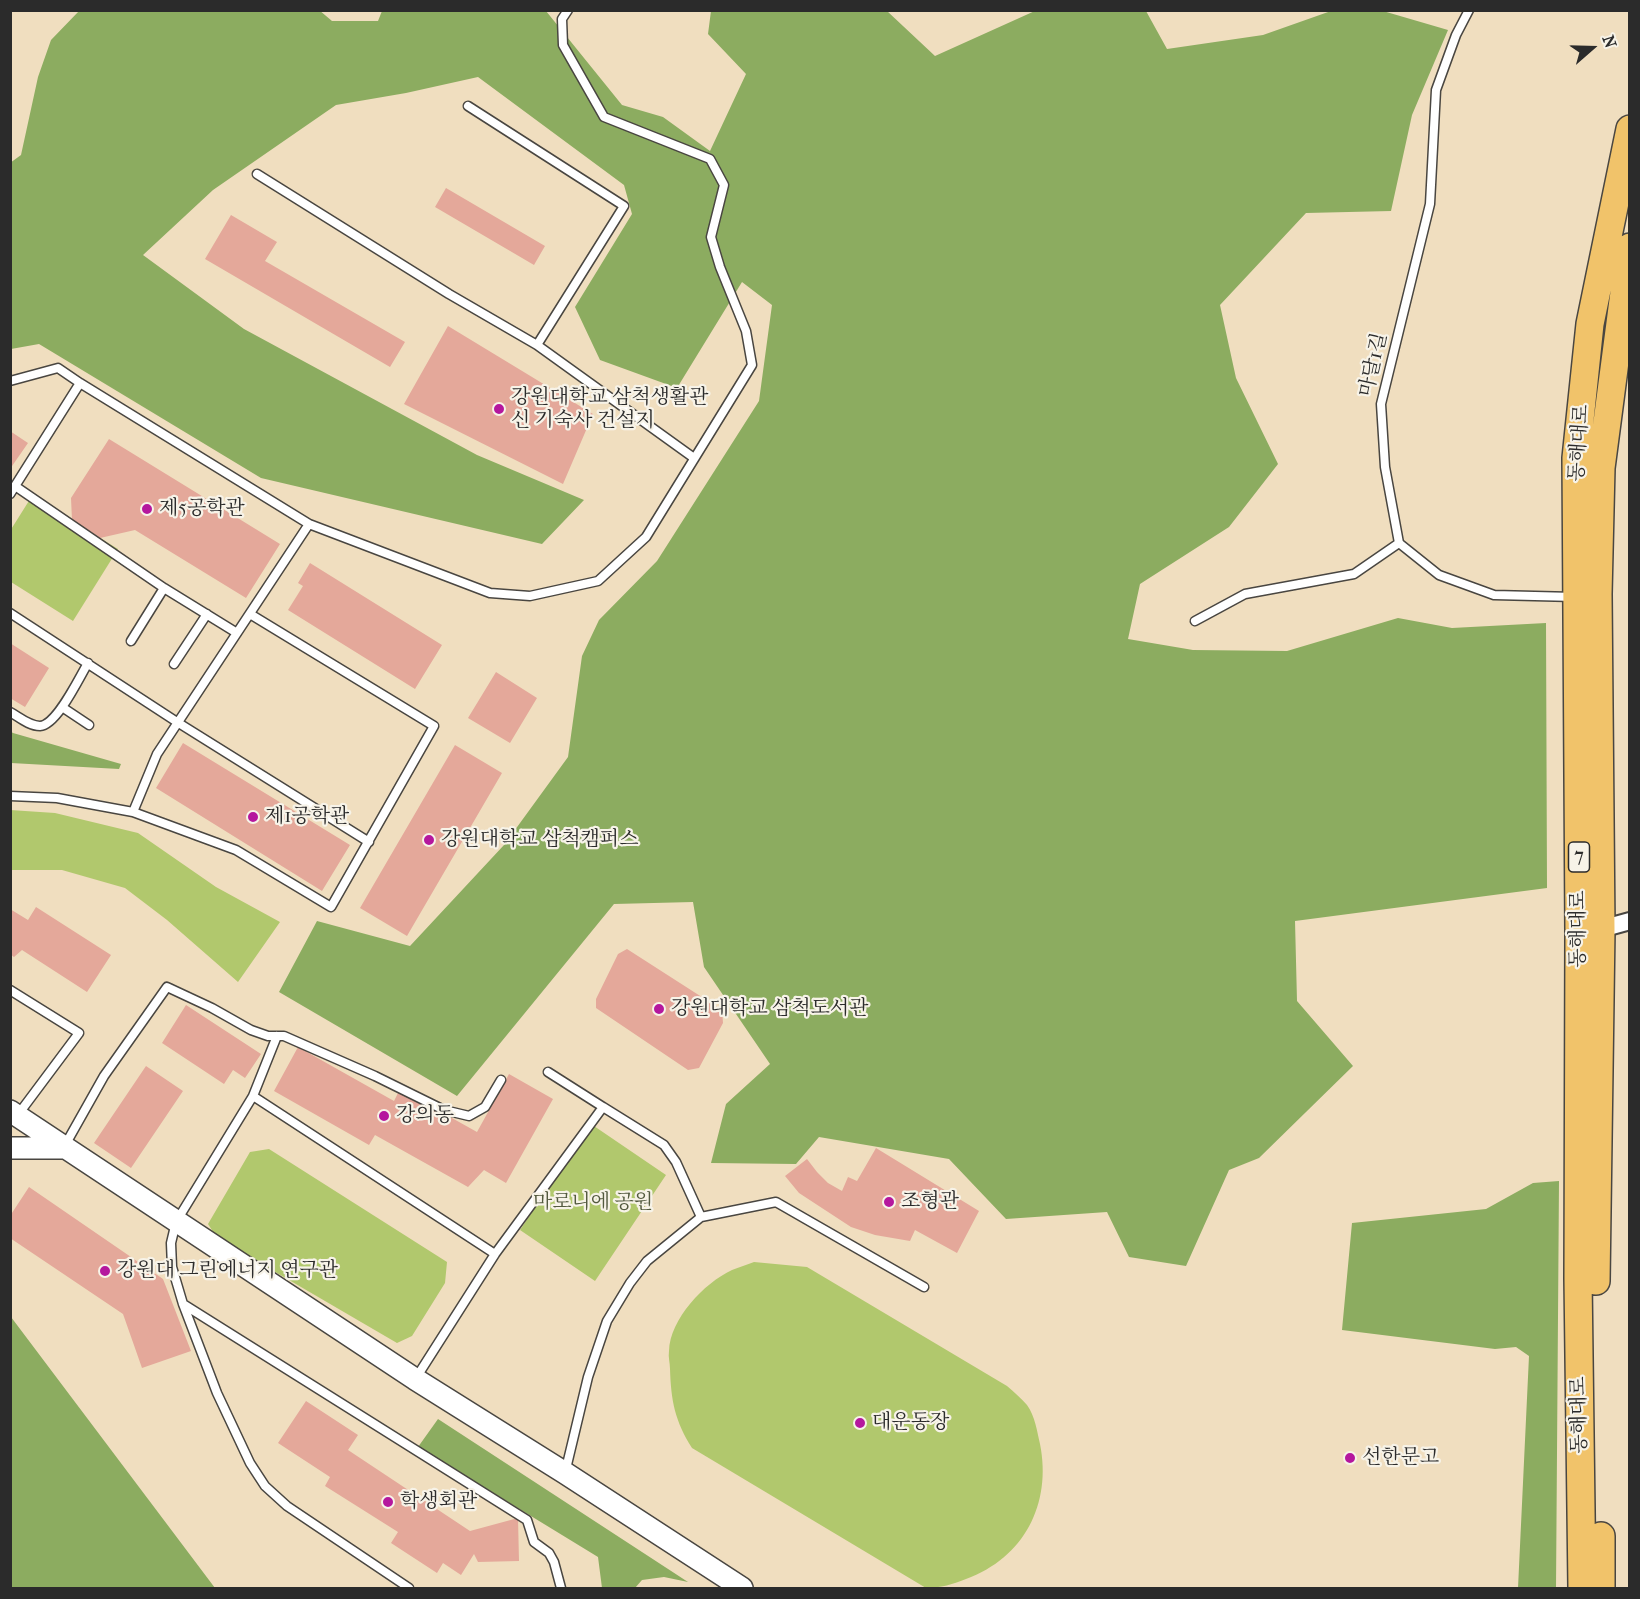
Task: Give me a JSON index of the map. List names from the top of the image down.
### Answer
{
  "streets": {
    "main road": ["동해대로", "7"],
    "lane": ["마달1길"]
  },
  "parks": ["마로니에 공원"],
  "places": [
    "강원대학교 삼척생활관 신 기숙사 건설지",
    "제5공학관",
    "제1공학관",
    "강원대학교 삼척캠퍼스",
    "강원대학교 삼척도서관",
    "강의동",
    "조형관",
    "강원대 그린에너지 연구관",
    "대운동장",
    "선한문고",
    "학생회관"
  ],
  "north": "right"
}
